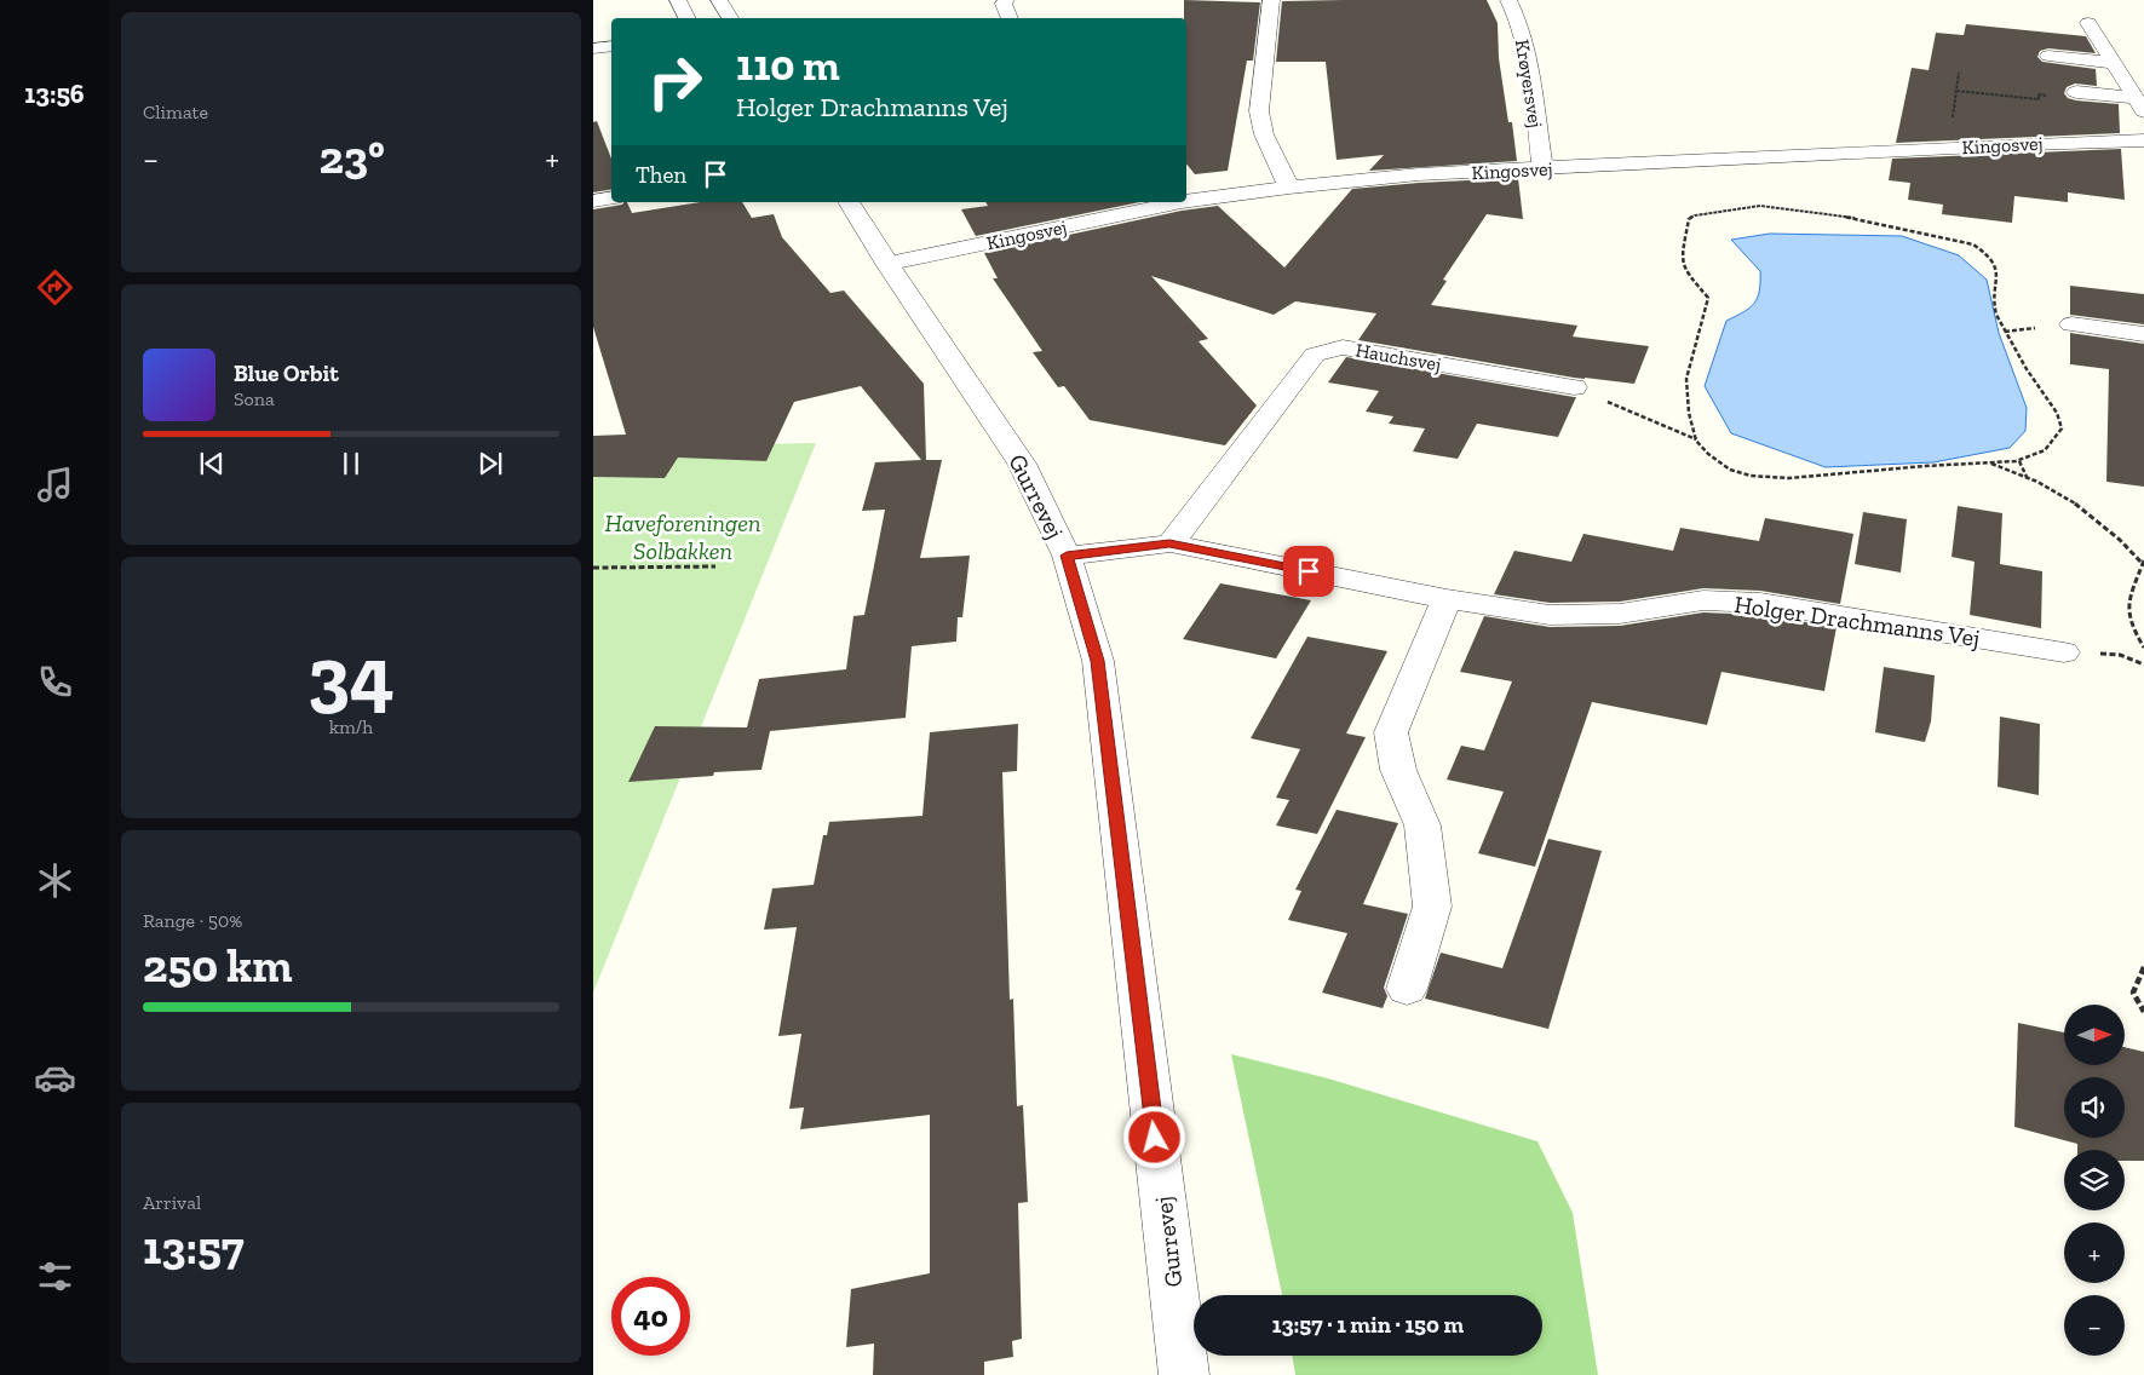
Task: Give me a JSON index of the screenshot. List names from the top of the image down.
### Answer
{
  "streets": {
    "street": [
      "Krøyersvej",
      "Kingosvej",
      "Hauchsvej",
      "Gurrevej",
      "Holger Drachmanns Vej"
    ]
  },
  "crossings": [
    ["Krøyersvej", "Kingosvej"],
    ["Kingosvej", "Gurrevej"],
    ["Hauchsvej", "Holger Drachmanns Vej"],
    ["Gurrevej", "Holger Drachmanns Vej"]
  ],
  "parks": ["Haveforeningen Solbakken"],
  "north": "right",
  "page": {
    "tabs": "13:56",
    "tile": [
      "Climate",
      ["34", "km/h"],
      ["Range · 50%", "250 km"],
      ["Arrival", "13:57"]
    ],
    "turn": ["110 m", "Holger Drachmanns Vej"],
    "heat": ["−", "23°", "+"],
    "then": "Then",
    "song": ["Blue Orbit", "Sona"],
    "map_buttons": ["+", "−"],
    "limit": "40",
    "trip": "13:57 · 1 min · 150 m"
  }
}
